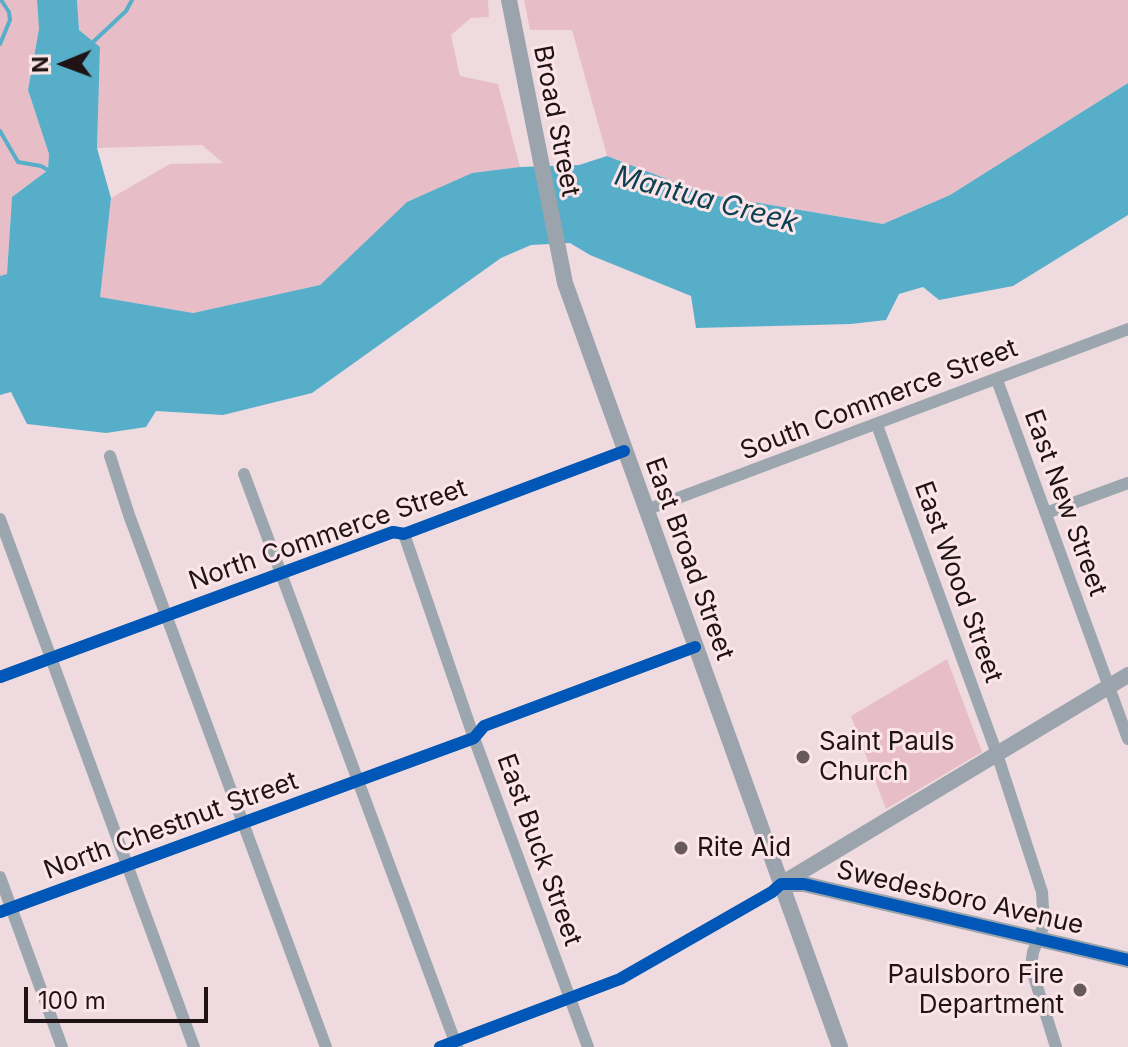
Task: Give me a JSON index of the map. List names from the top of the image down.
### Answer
{
  "streets": {
    "main road": ["Broad Street", "East Broad Street", "Swedesboro Avenue"],
    "street": [
      "South Commerce Street",
      "East New Street",
      "North Commerce Street",
      "East Wood Street",
      "North Chestnut Street",
      "East Buck Street"
    ]
  },
  "crossings": [
    ["Broad Street", "East Broad Street"],
    ["South Commerce Street", "East New Street"],
    ["South Commerce Street", "East Broad Street"],
    ["South Commerce Street", "East Wood Street"],
    ["North Commerce Street", "East Broad Street"],
    ["North Commerce Street", "East Buck Street"],
    ["East Broad Street", "North Chestnut Street"],
    ["East Broad Street", "Swedesboro Avenue"],
    ["East Wood Street", "Swedesboro Avenue"],
    ["North Chestnut Street", "East Buck Street"]
  ],
  "water": ["Mantua Creek"],
  "places": ["Saint Pauls Church", "Rite Aid", "Paulsboro Fire Department"],
  "scale_bar": "100 m",
  "north": "left"
}
